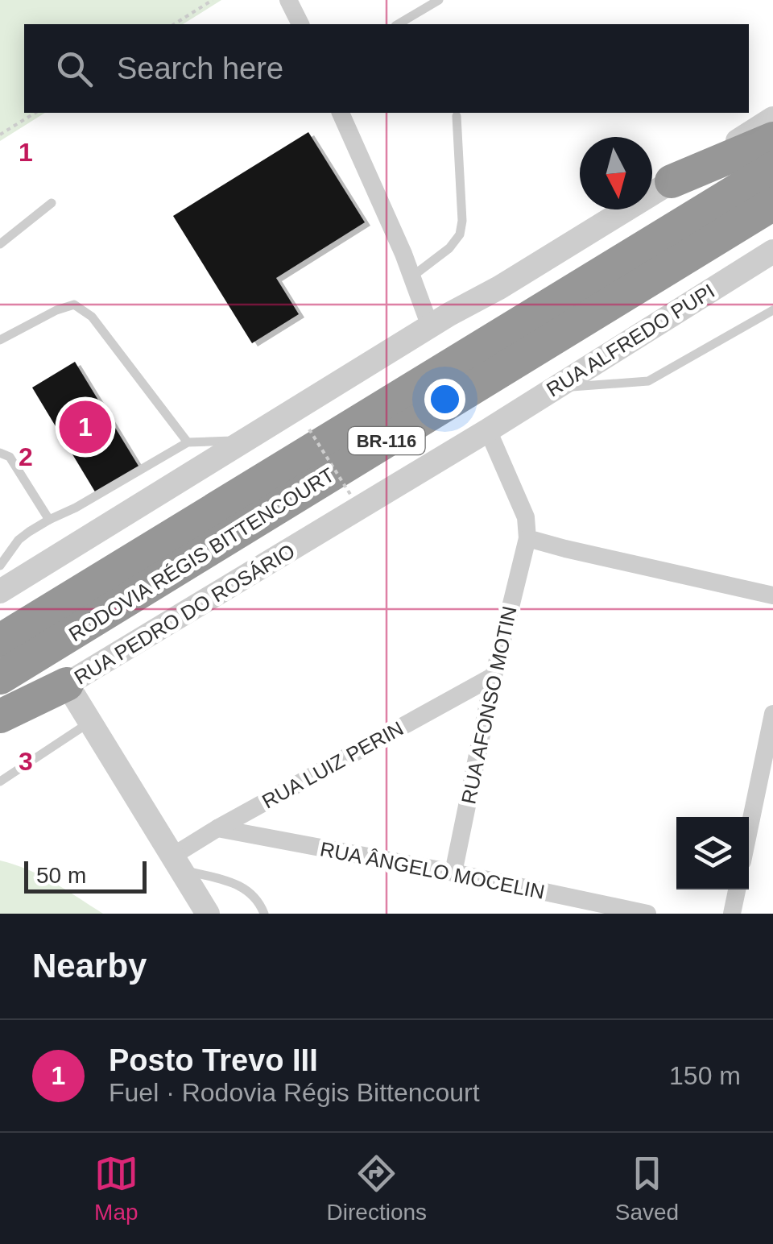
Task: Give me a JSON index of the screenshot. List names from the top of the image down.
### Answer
{
  "streets": {
    "highway": ["BR-116", "RODOVIA RÉGIS BITTENCOURT"],
    "street": [
      "RUA ALFREDO PUPI",
      "RUA PEDRO DO ROSÁRIO",
      "RUA AFONSO MOTIN",
      "RUA LUIZ PERIN",
      "RUA ÂNGELO MOCELIN"
    ]
  },
  "crossings": [
    ["RUA ALFREDO PUPI", "RUA PEDRO DO ROSÁRIO"],
    ["RUA PEDRO DO ROSÁRIO", "RUA LUIZ PERIN"],
    ["RUA AFONSO MOTIN", "RUA LUIZ PERIN"],
    ["RUA AFONSO MOTIN", "RUA ÂNGELO MOCELIN"],
    ["RUA LUIZ PERIN", "RUA ÂNGELO MOCELIN"]
  ],
  "scale_bar": "50 m",
  "north": "bottom",
  "page": {
    "search": "Search here",
    "pins": "1",
    "scale": "50 m",
    "heading": "Nearby",
    "list": [
      {
        "mark": "1",
        "name": "Posto Trevo III",
        "note": "Fuel · Rodovia Régis Bittencourt",
        "value": "150 m"
      }
    ],
    "nav": ["Map", "Directions", "Saved"]
  },
  "grid": {
    "rows": ["1", "2", "3"]
  }
}
